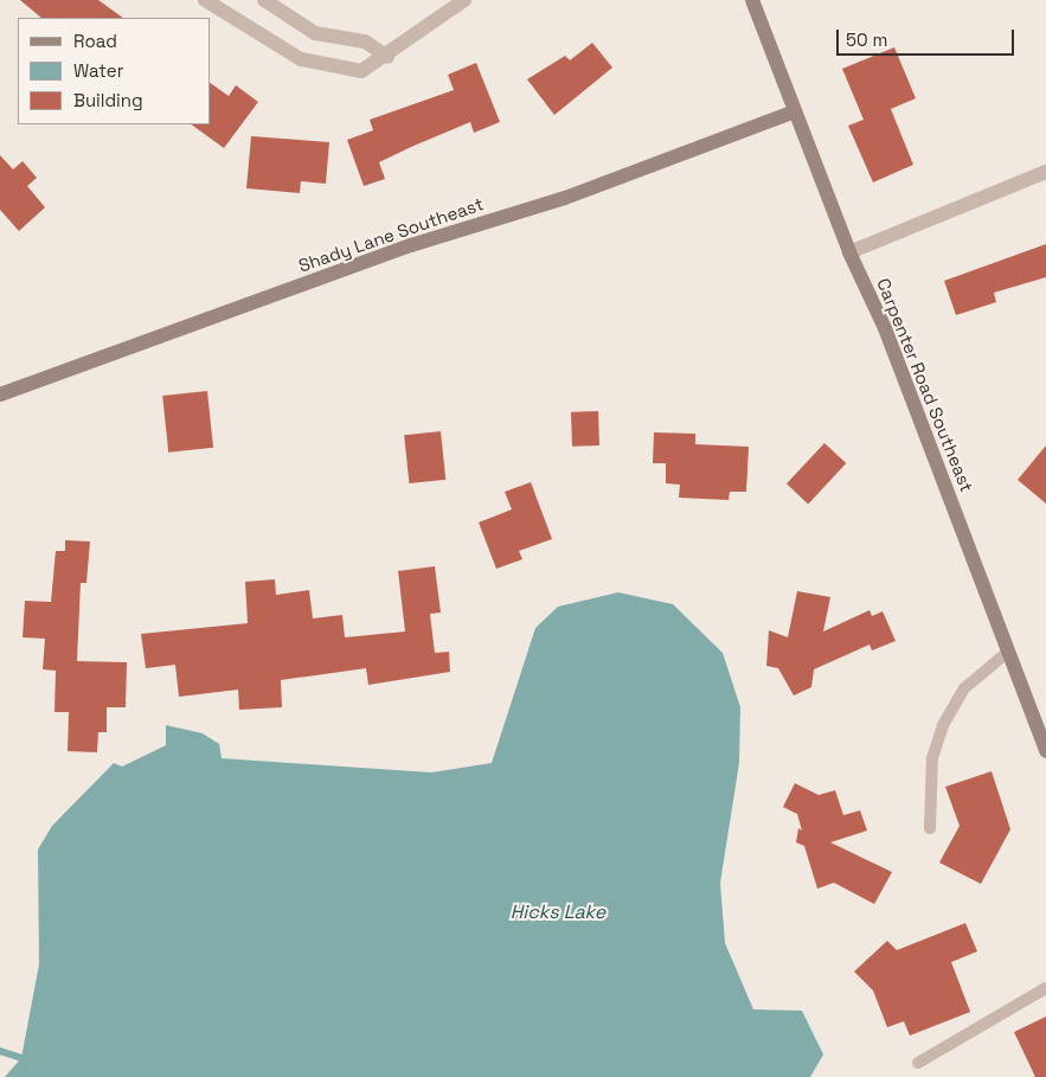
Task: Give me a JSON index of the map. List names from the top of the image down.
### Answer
{
  "streets": {
    "street": ["Shady Lane Southeast", "Carpenter Road Southeast"]
  },
  "crossings": [
    ["Shady Lane Southeast", "Carpenter Road Southeast"]
  ],
  "water": ["Hicks Lake"],
  "legend": ["Road", "Water", "Building"],
  "scale_bar": "50 m"
}
